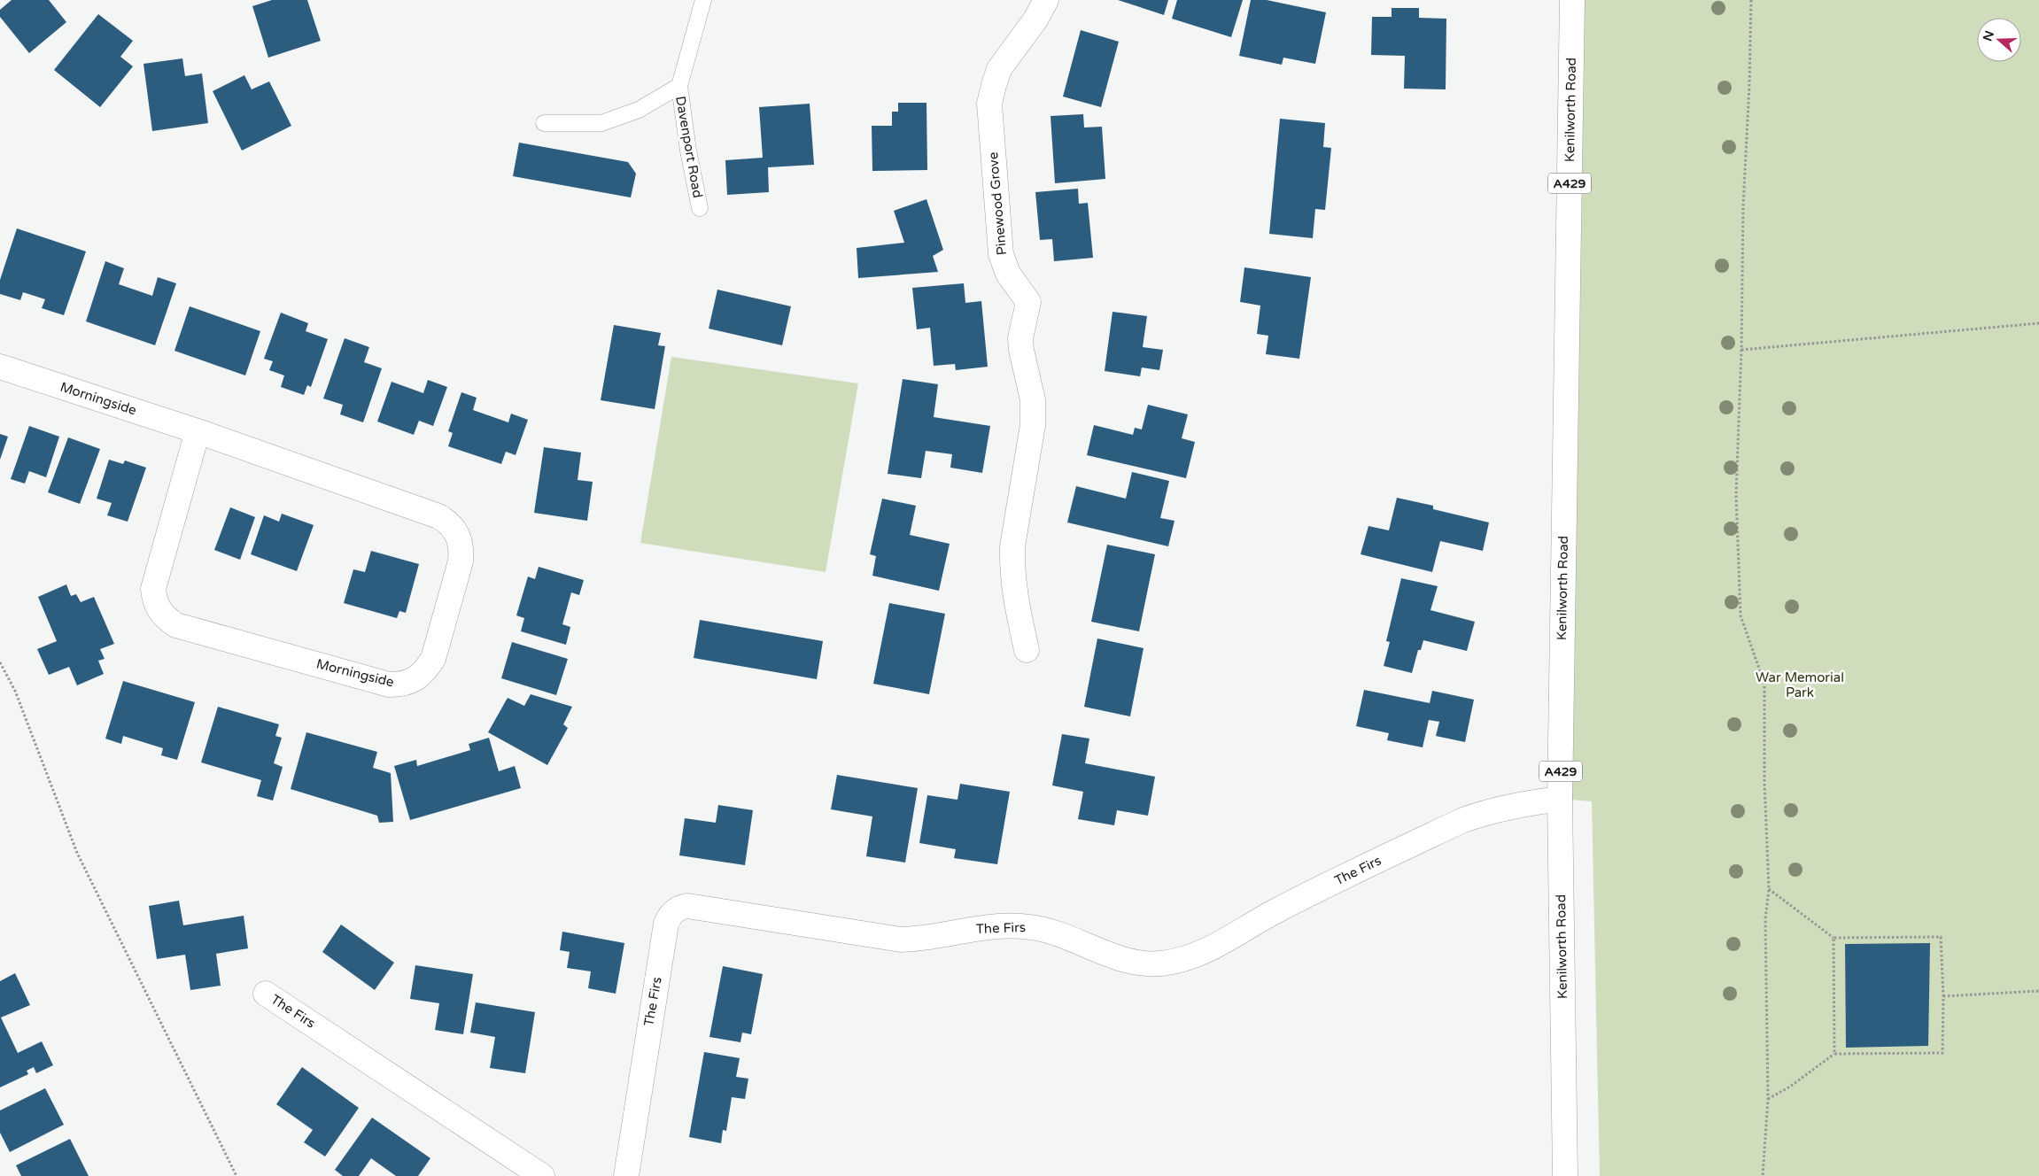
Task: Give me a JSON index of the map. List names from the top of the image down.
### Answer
{
  "streets": {
    "street": [
      "Kenilworth Road",
      "A429",
      "Pinewood Grove",
      "Morningside",
      "The Firs"
    ],
    "lane": ["Davenport Road"]
  },
  "crossings": [
    ["Kenilworth Road", "The Firs"]
  ],
  "parks": ["War Memorial Park"],
  "north": "left"
}
